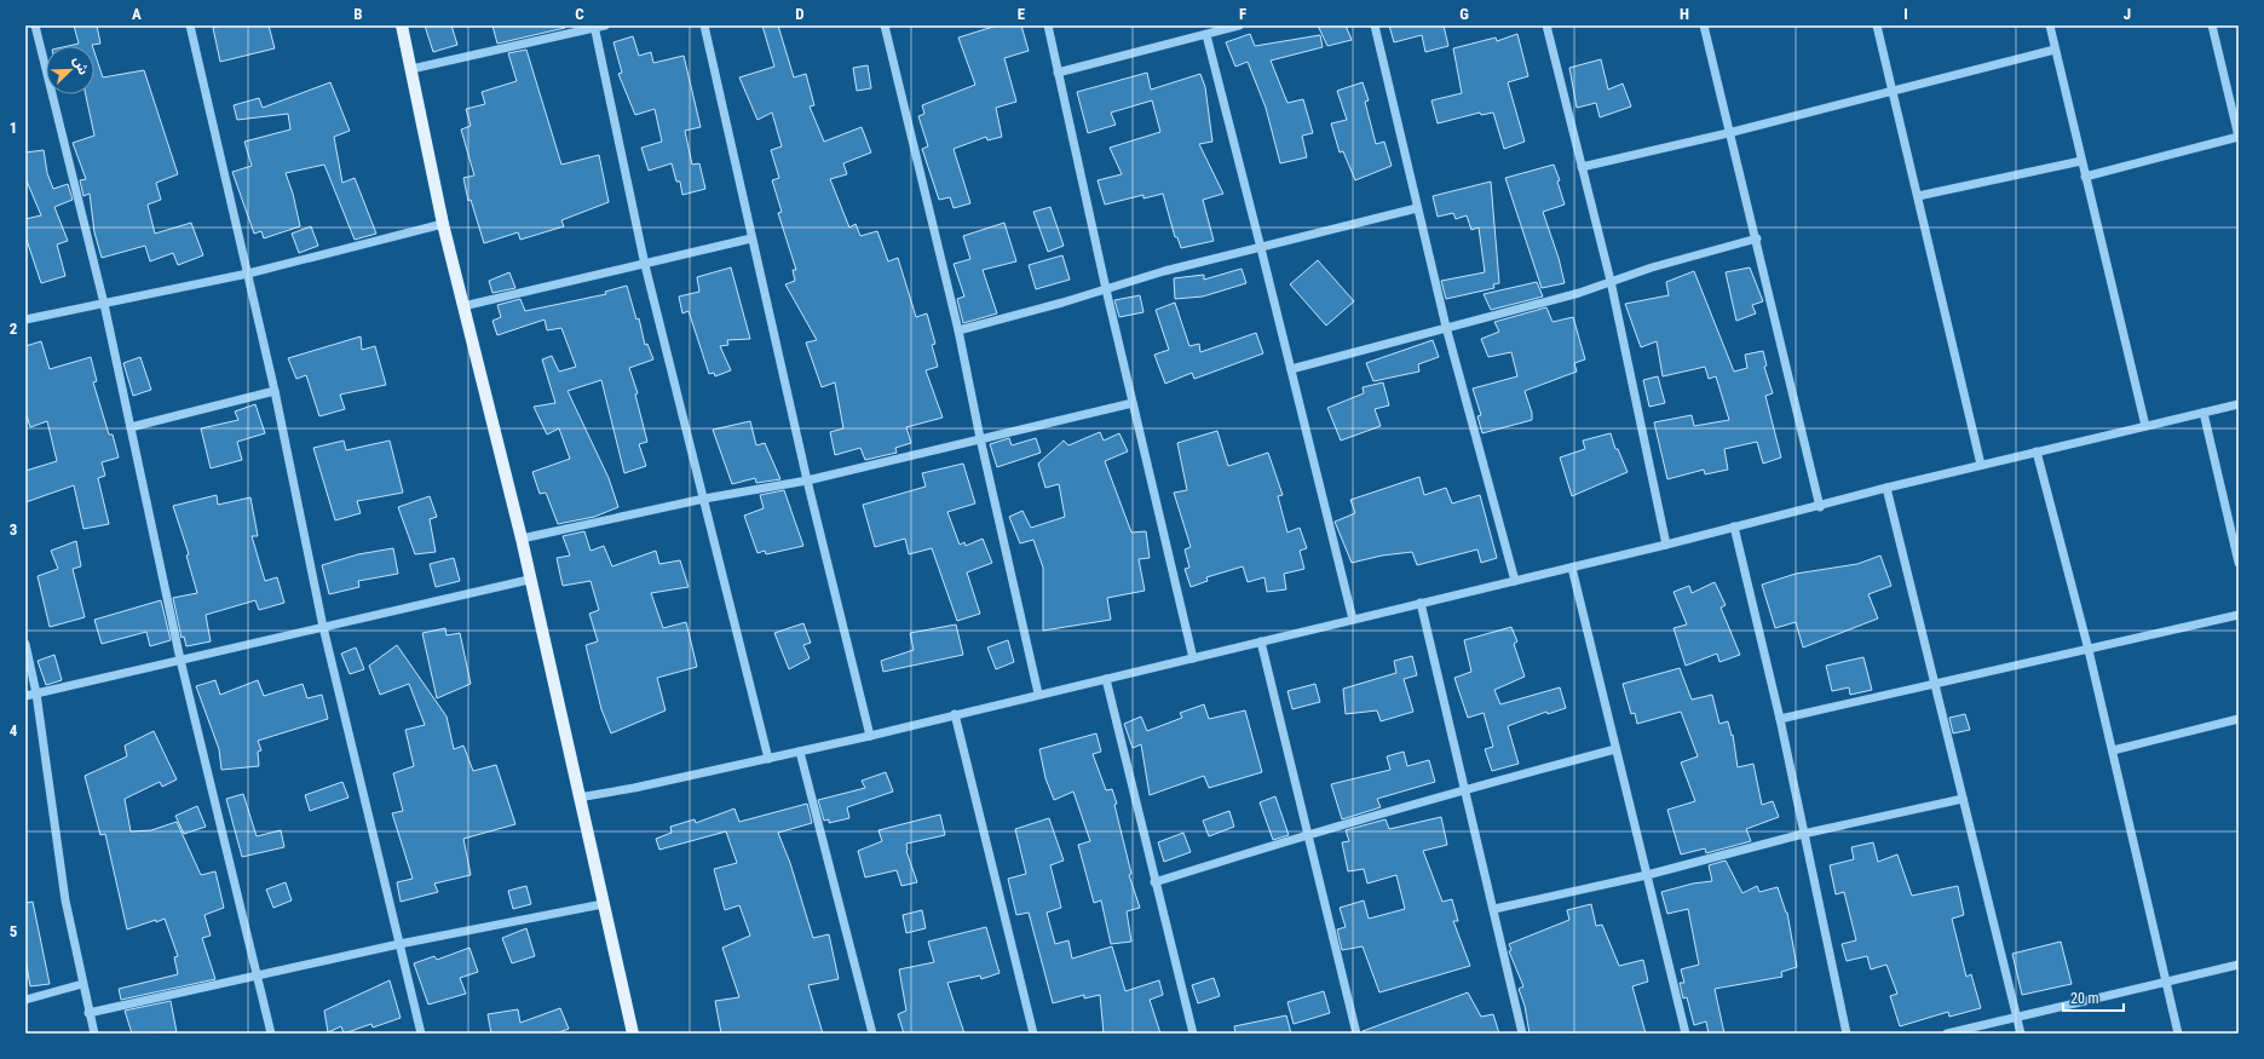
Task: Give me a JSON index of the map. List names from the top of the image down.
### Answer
{
  "scale_bar": "20 m",
  "north": "top right",
  "grid": {
    "columns": [
      "A",
      "B",
      "C",
      "D",
      "E",
      "F",
      "G",
      "H",
      "I",
      "J"
    ],
    "rows": [
      "1",
      "2",
      "3",
      "4",
      "5"
    ]
  }
}
